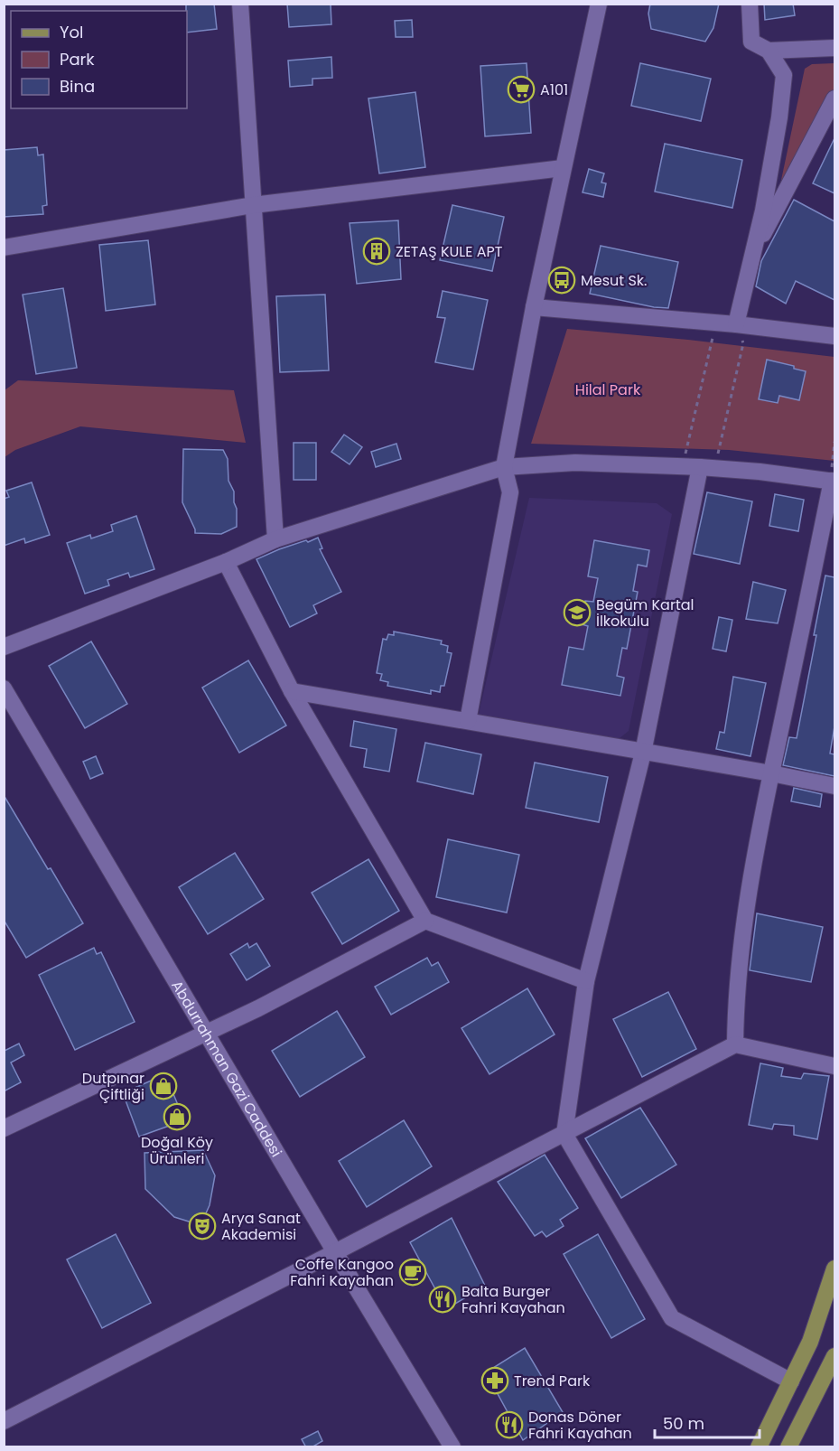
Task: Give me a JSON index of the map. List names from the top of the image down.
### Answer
{
  "streets": {
    "street": ["Abdurrahman Gazi Caddesi"]
  },
  "parks": ["Hilal Park"],
  "places": {
    "supermarket": ["A101"],
    "building": ["ZETAŞ KULE APT"],
    "bus stop": ["Mesut Sk."],
    "school or university": ["Begüm Kartal İlkokulu"],
    "shop": ["Dutpınar Çiftliği", "Doğal Köy Ürünleri"],
    "theatre": ["Arya Sanat Akademisi"],
    "cafe": ["Coffe Kangoo Fahri Kayahan"],
    "restaurant": ["Balta Burger Fahri Kayahan", "Donas Döner Fahri Kayahan"],
    "pharmacy": ["Trend Park"]
  },
  "legend": ["Yol", "Park", "Bina"],
  "scale_bar": "50 m"
}
